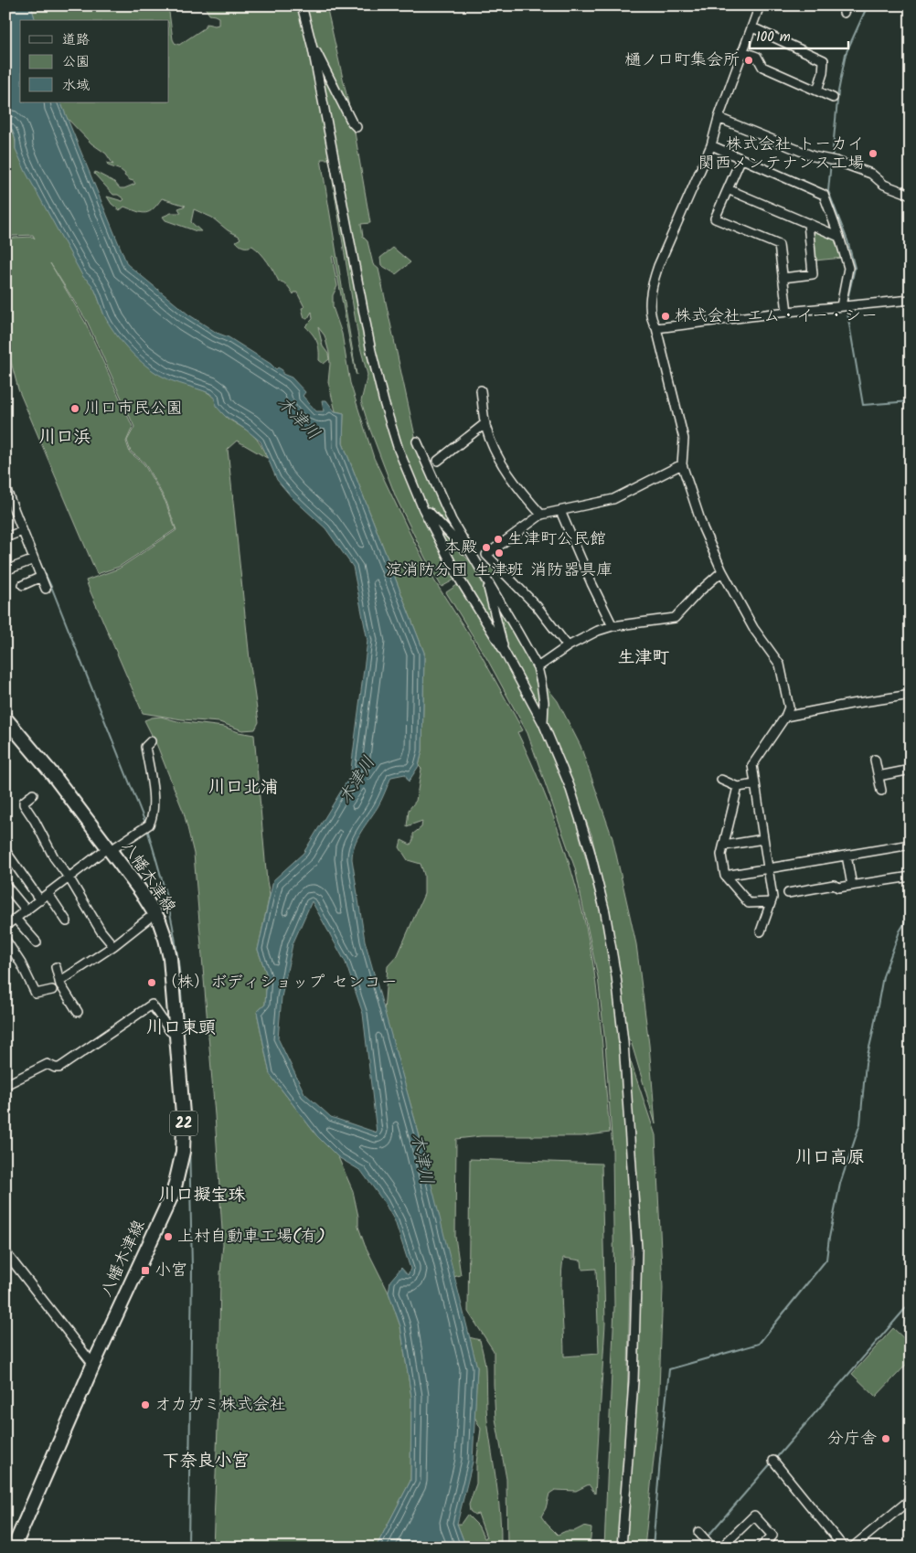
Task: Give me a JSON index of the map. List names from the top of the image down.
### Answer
{
  "streets": {
    "main road": ["八幡木津線", "22"]
  },
  "districts": [
    "川口浜",
    "生津町",
    "川口北浦",
    "川口東頭",
    "川口高原",
    "川口擬宝珠",
    "下奈良小宮"
  ],
  "water": ["木津川"],
  "places": {
    "other": [
      "樋ノ口町集会所",
      "株式会社 トーカイ 関西メンテナンス工場",
      "株式会社 エム・イー・シー",
      "川口市民公園",
      "生津町公民館",
      "本殿",
      "淀消防分団 生津班 消防器具庫",
      "（株）ボディショップ センコー",
      "上村自動車工場(有)",
      "オカガミ株式会社",
      "分庁舎"
    ],
    "transit": ["小宮"]
  },
  "legend": ["道路", "公園", "水域"],
  "scale_bar": "100 m"
}
